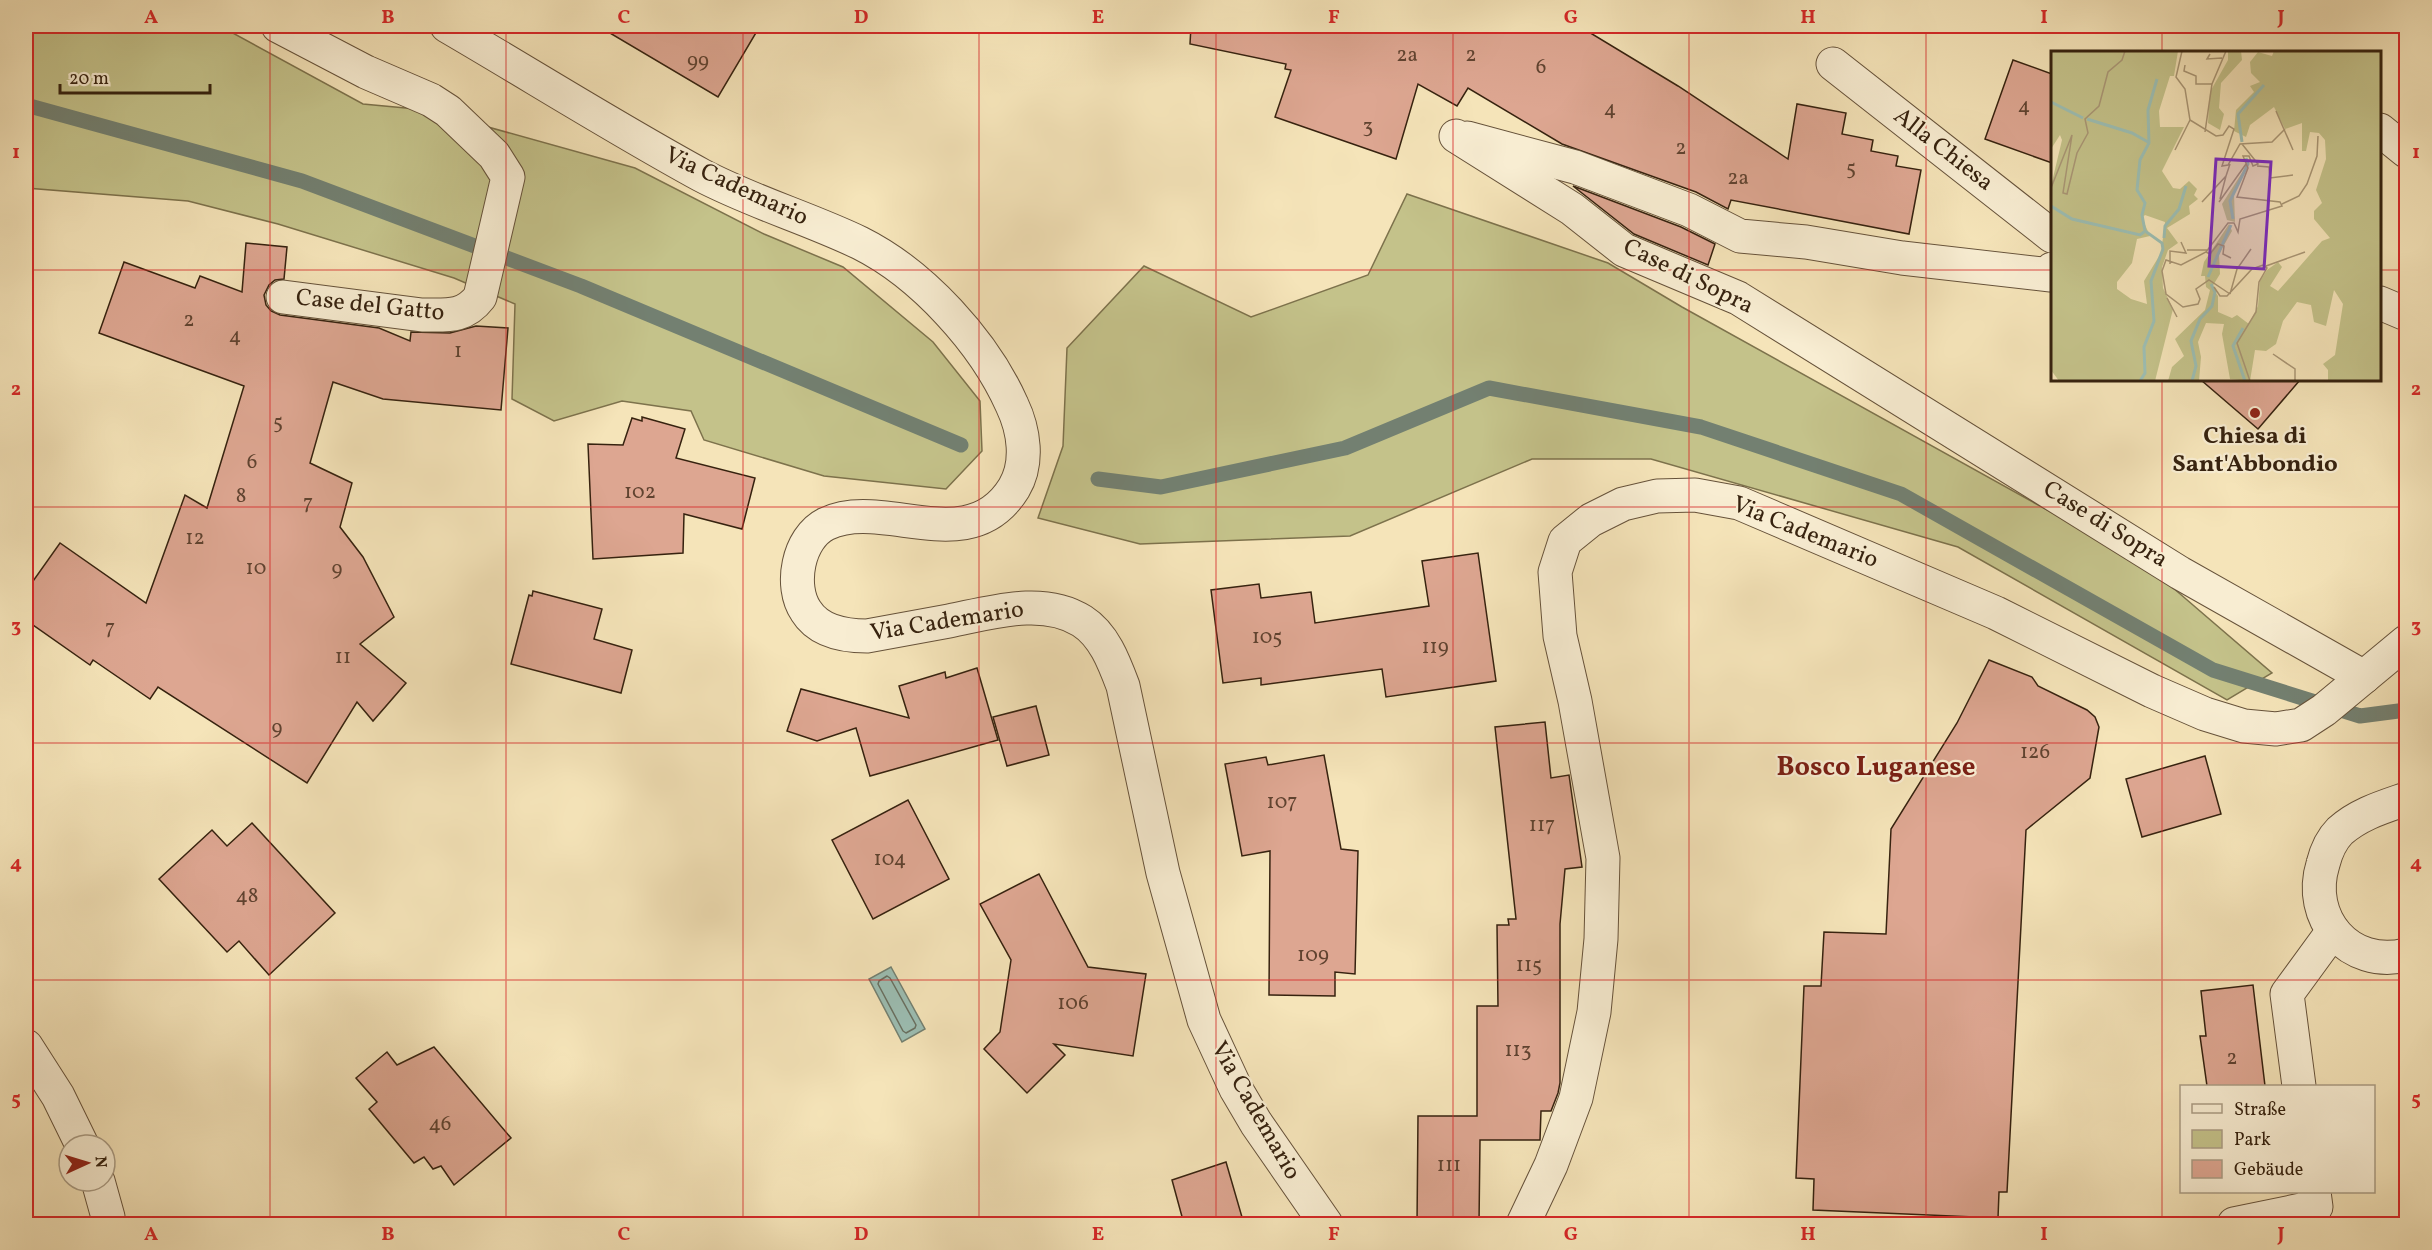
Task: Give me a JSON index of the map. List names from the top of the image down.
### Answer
{
  "streets": {
    "street": [
      "Alla Chiesa",
      "Via Cademario",
      "Case di Sopra",
      "Case del Gatto"
    ]
  },
  "crossings": [
    ["Via Cademario", "Case di Sopra"]
  ],
  "districts": ["Bosco Luganese"],
  "places": ["Chiesa di Sant'Abbondio"],
  "house_numbers": [
    "2a",
    "2",
    "99",
    "6",
    "4",
    "4",
    "3",
    "2",
    "5",
    "2a",
    "2",
    "4",
    "1",
    "5",
    "6",
    "102",
    "8",
    "7",
    "12",
    "10",
    "9",
    "7",
    "105",
    "119",
    "11",
    "9",
    "126",
    "107",
    "117",
    "104",
    "48",
    "109",
    "115",
    "106",
    "113",
    "2",
    "46",
    "111"
  ],
  "legend": ["Straße", "Park", "Gebäude"],
  "scale_bar": "20 m",
  "north": "right",
  "grid": {
    "columns": [
      "A",
      "B",
      "C",
      "D",
      "E",
      "F",
      "G",
      "H",
      "I",
      "J"
    ],
    "rows": [
      "1",
      "2",
      "3",
      "4",
      "5"
    ]
  }
}
